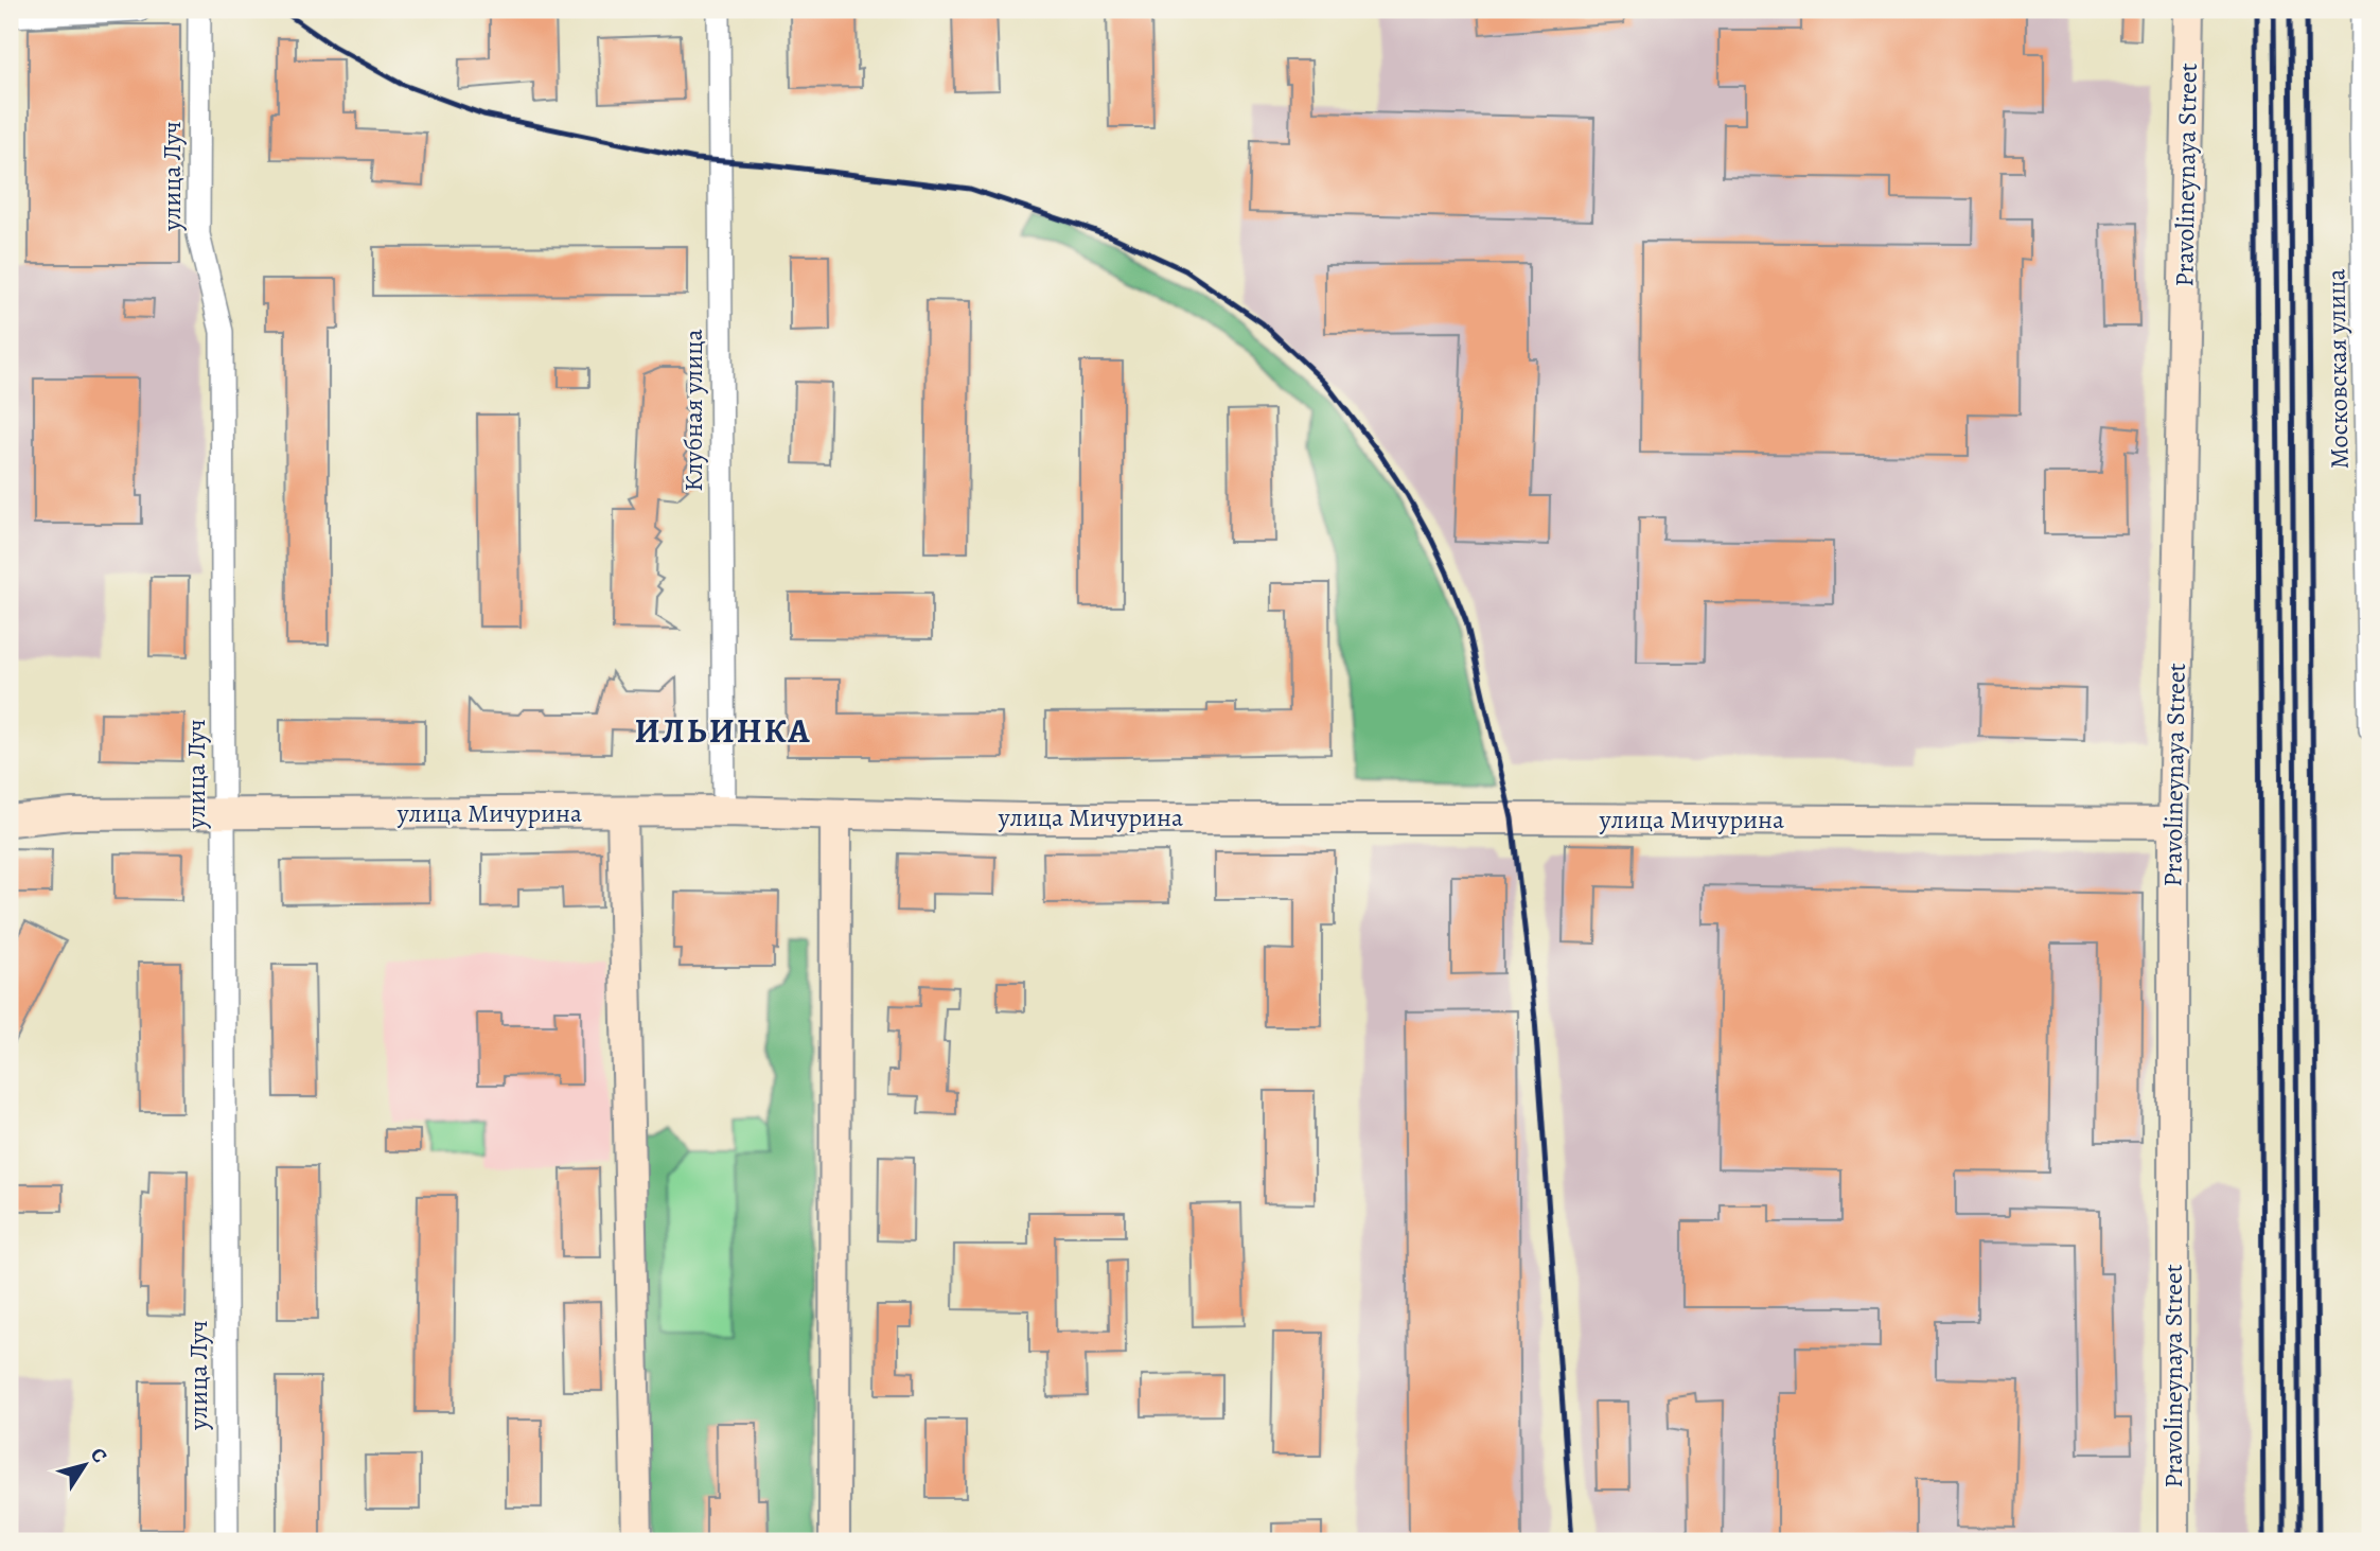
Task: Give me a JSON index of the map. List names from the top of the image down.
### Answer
{
  "streets": {
    "main road": ["Pravolineynaya Street", "улица Мичурина"],
    "street": ["улица Луч", "Московская улица", "Клубная улица"]
  },
  "crossings": [
    ["Pravolineynaya Street", "улица Мичурина"],
    ["улица Луч", "улица Мичурина"],
    ["Клубная улица", "улица Мичурина"]
  ],
  "districts": ["ИЛЬИНКА"],
  "north": "top right"
}
